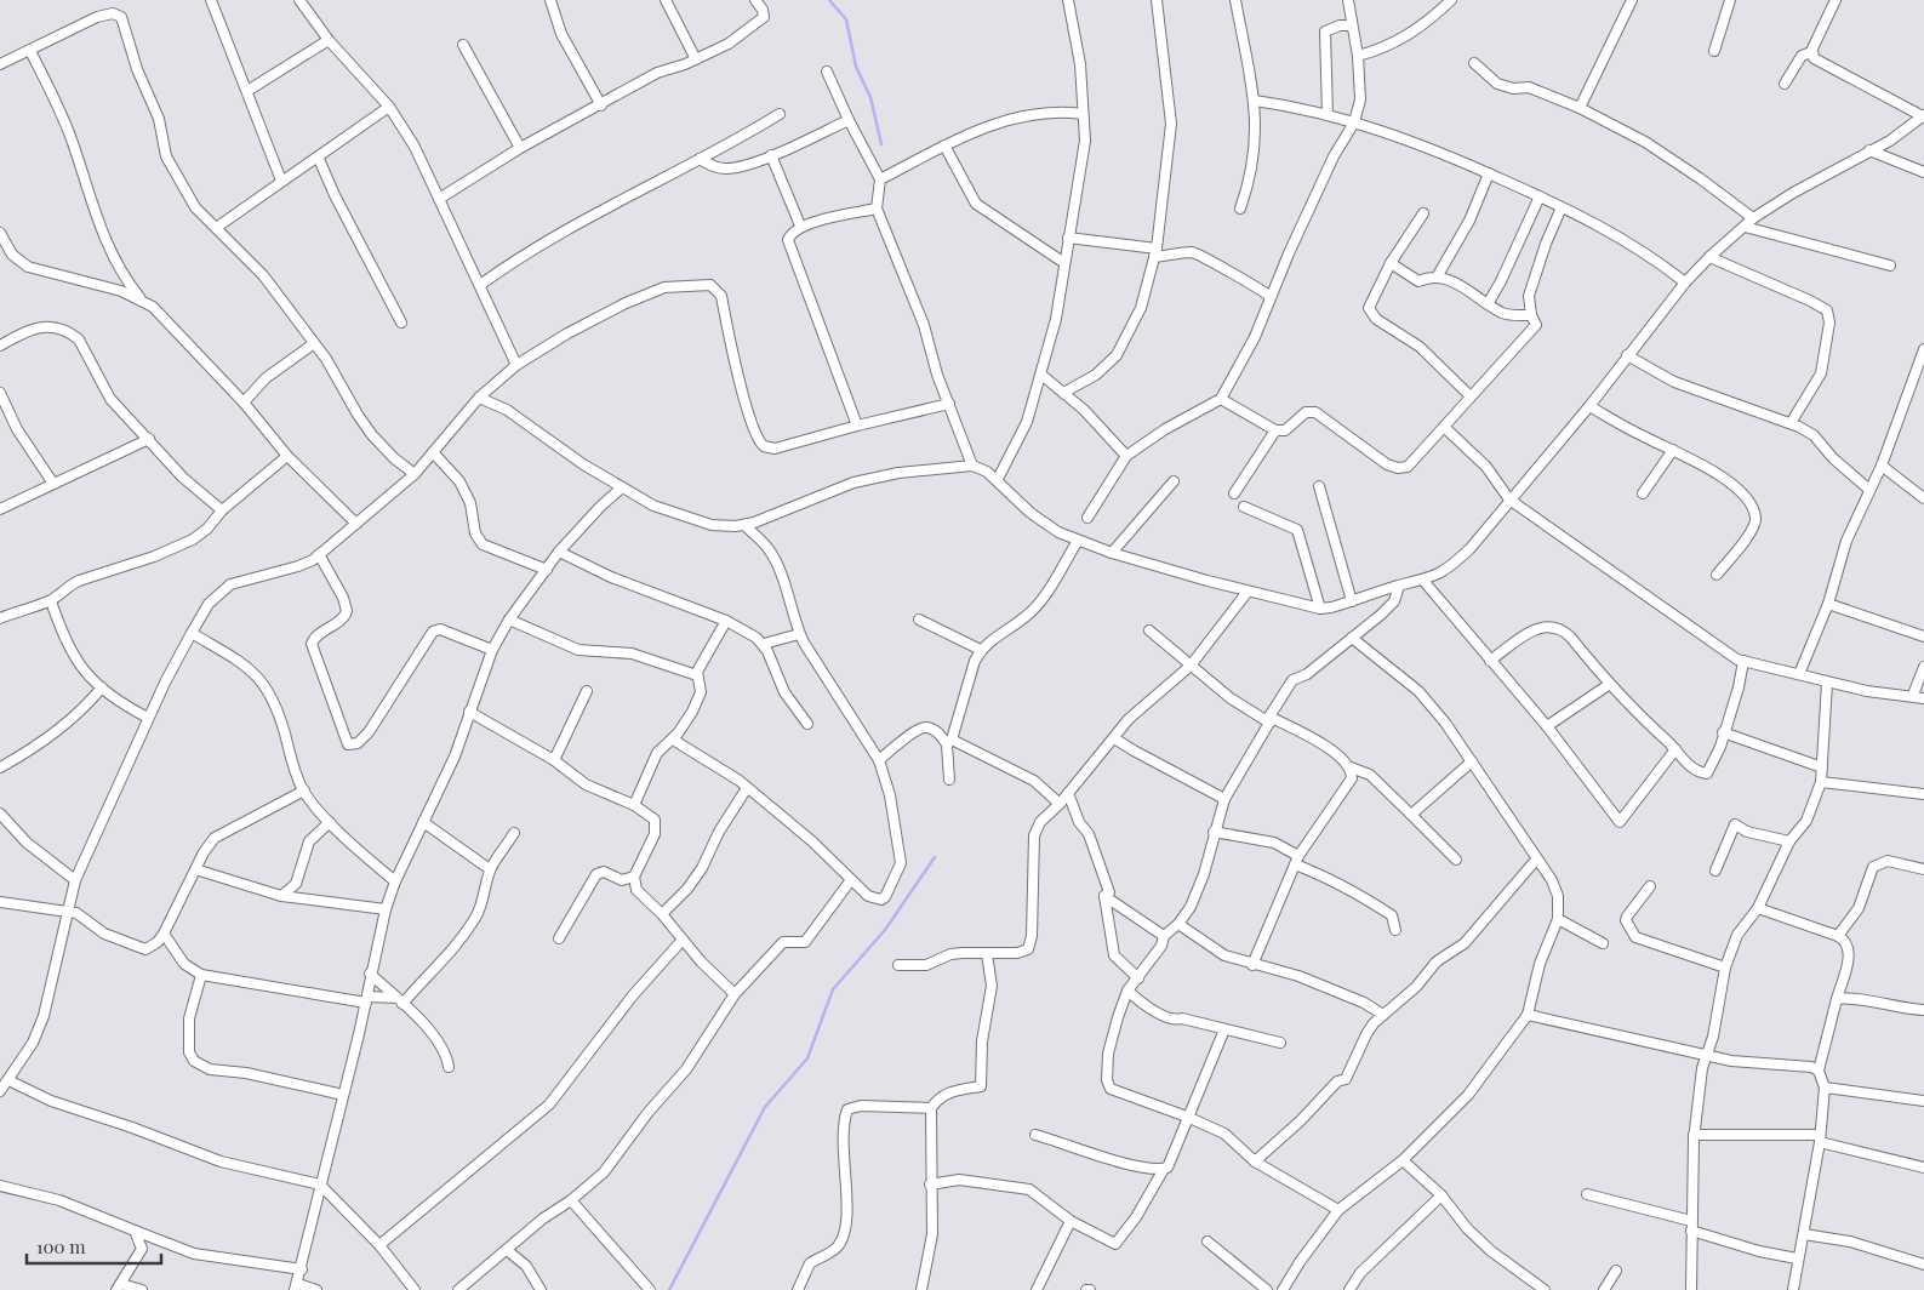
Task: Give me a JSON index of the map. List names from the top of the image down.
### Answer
{
  "scale_bar": "100 m"
}
